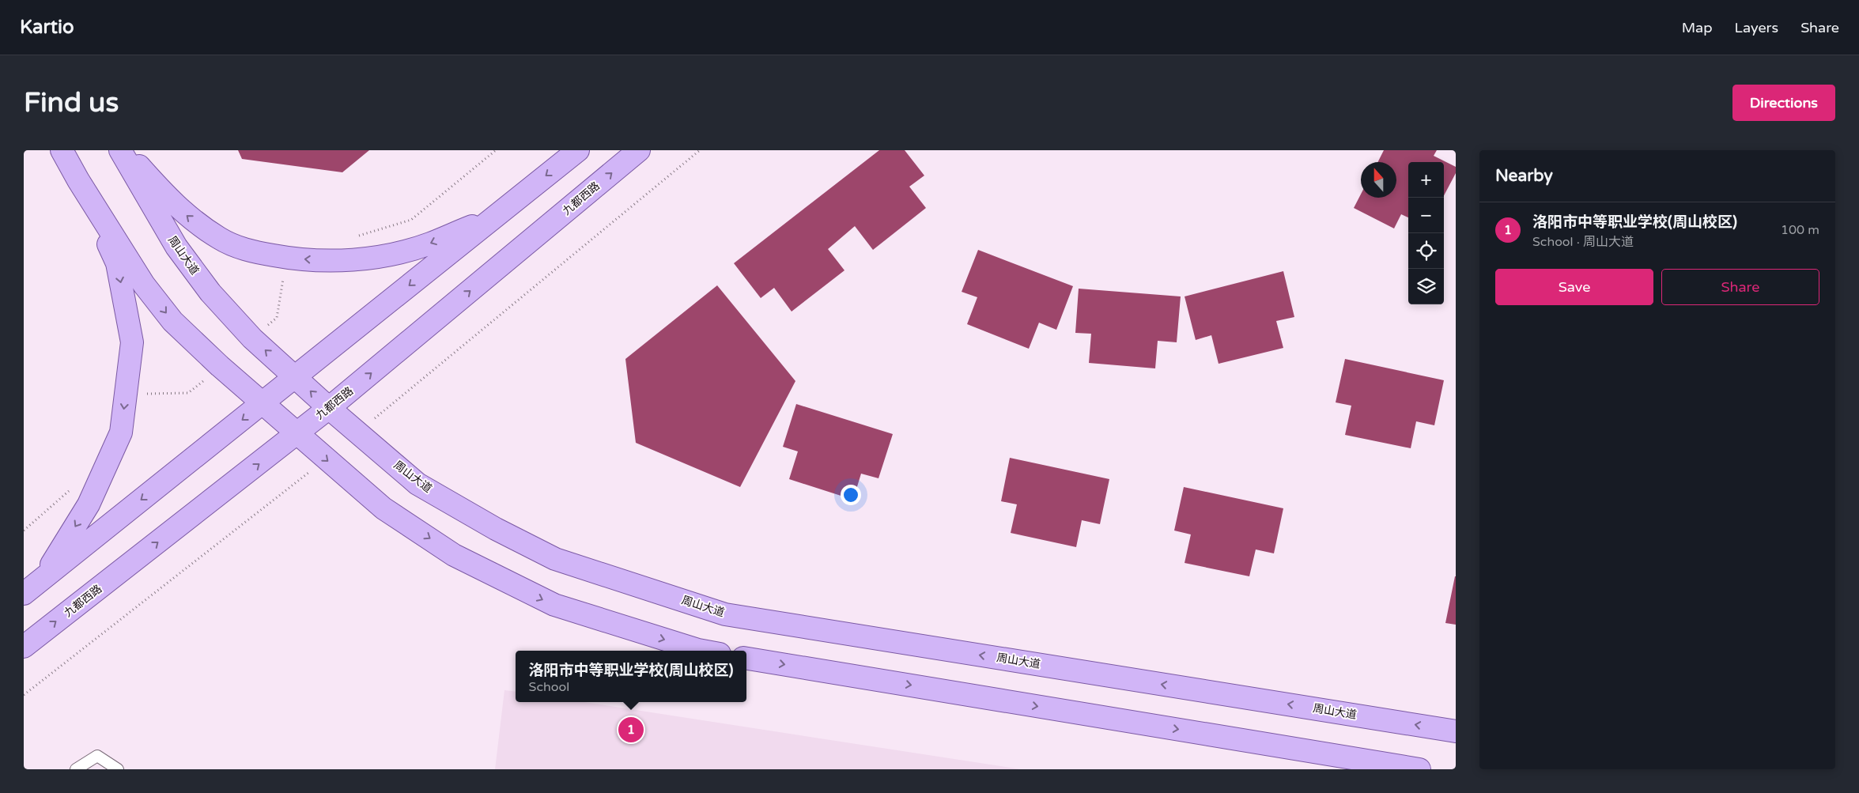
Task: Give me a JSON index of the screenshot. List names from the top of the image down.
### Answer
{
  "streets": {
    "main road": ["九都西路", "周山大道"]
  },
  "crossings": [
    ["九都西路", "周山大道"]
  ],
  "north": "top",
  "page": {
    "header": "Kartio",
    "nav": ["Map", "Layers", "Share"],
    "buttons": [
      "Directions",
      ["Save", "Share"]
    ],
    "title": "Find us",
    "heading": "Nearby",
    "map_buttons": ["+", "−"],
    "list": [
      {
        "mark": "1",
        "name": "洛阳市中等职业学校(周山校区)",
        "note": "School · 周山大道",
        "value": "100 m"
      }
    ],
    "popup": ["洛阳市中等职业学校(周山校区)", "School"],
    "pins": "1"
  }
}
